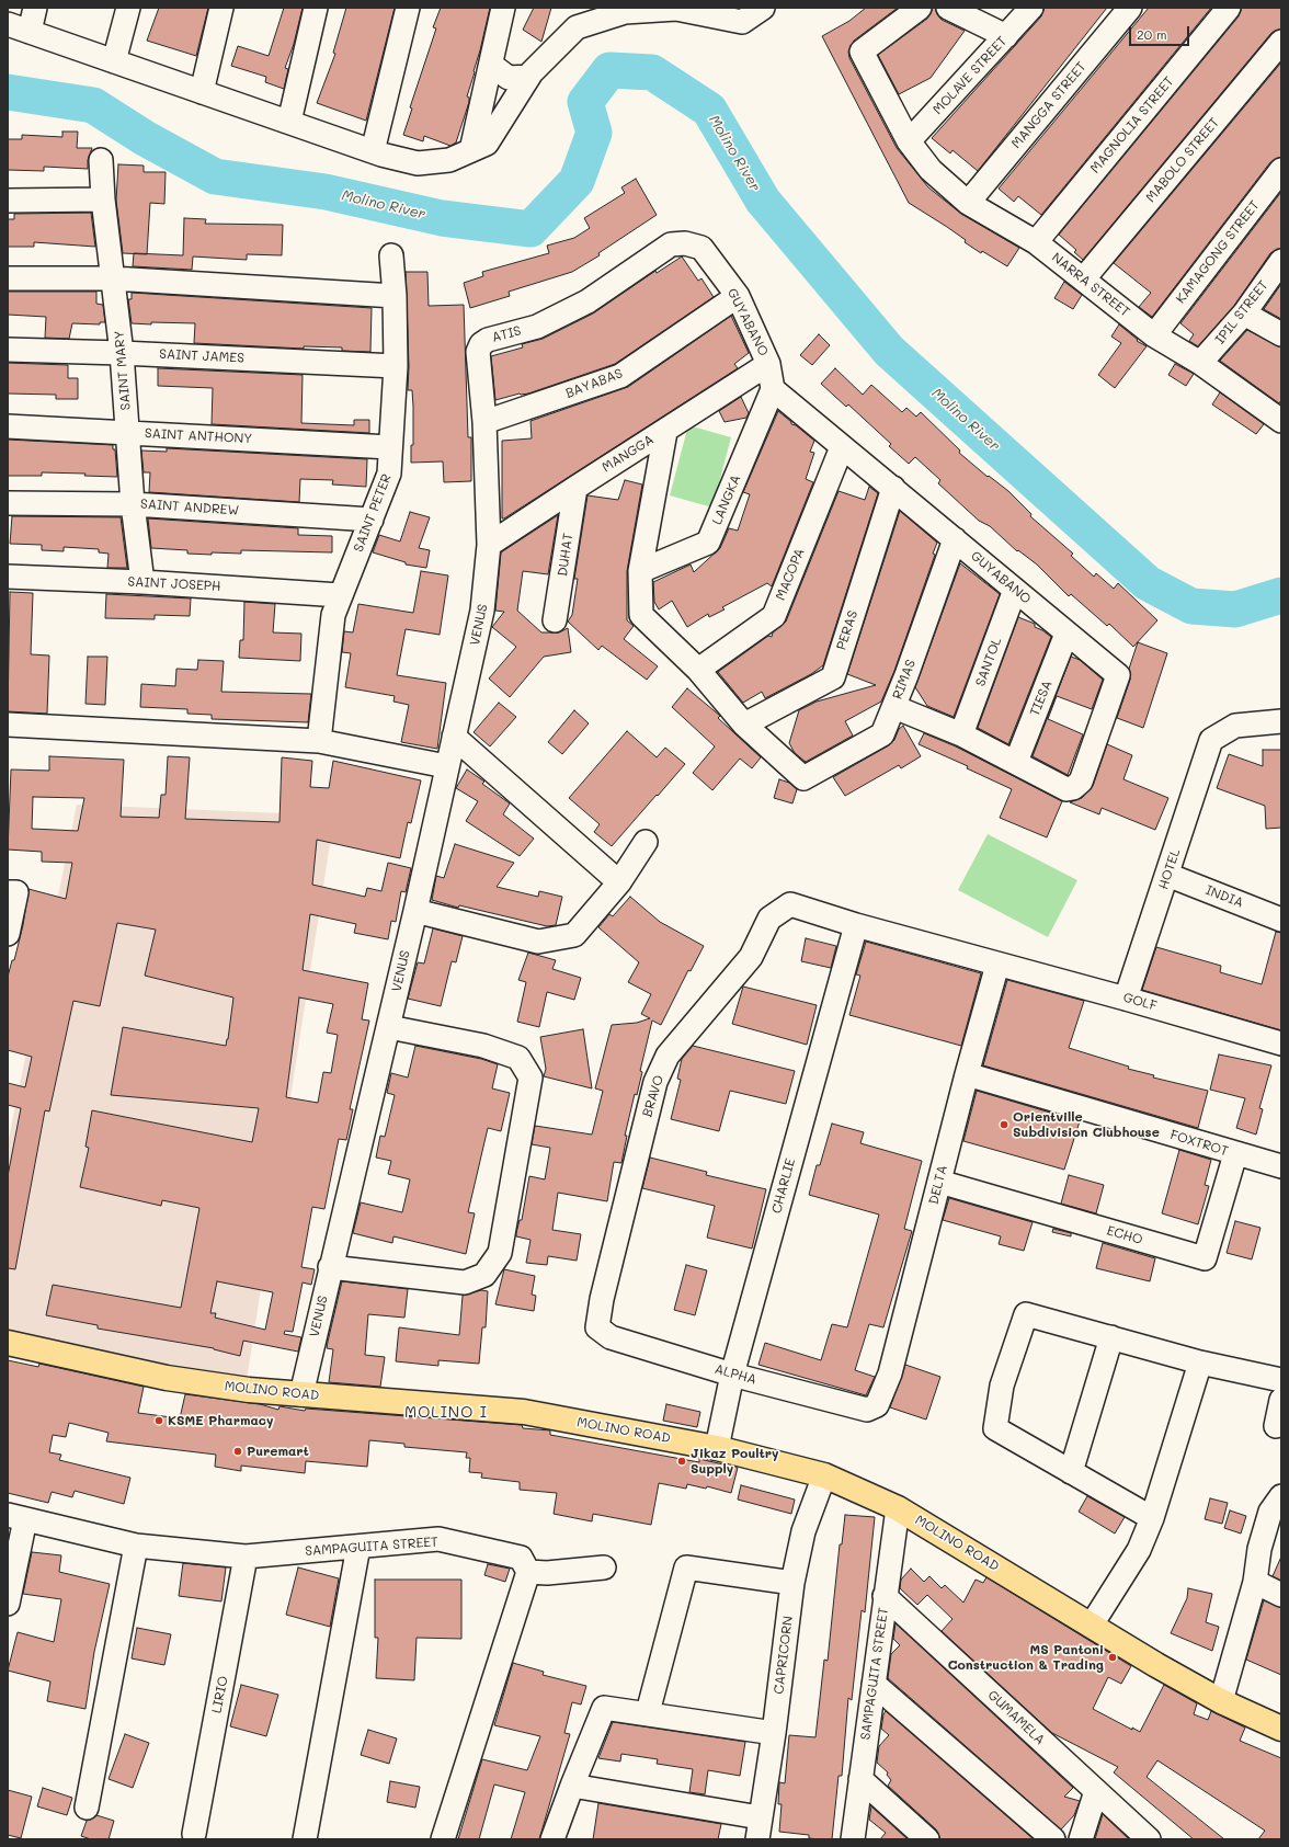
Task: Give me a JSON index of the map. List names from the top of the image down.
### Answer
{
  "streets": {
    "main road": ["MOLINO ROAD"],
    "street": [
      "MOLAVE STREET",
      "MANGGA STREET",
      "MAGNOLIA STREET",
      "MABOLO STREET",
      "KAMAGONG STREET",
      "NARRA STREET",
      "IPIL STREET",
      "GUYABANO",
      "ATIS",
      "SAINT JAMES",
      "SAINT MARY",
      "BAYABAS",
      "SAINT ANTHONY",
      "MANGGA",
      "LANGKA",
      "SAINT ANDREW",
      "SAINT PETER",
      "DUHAT",
      "MACOPA",
      "SAINT JOSEPH",
      "VENUS",
      "PERAS",
      "SANTOL",
      "RIMAS",
      "TIESA",
      "HOTEL",
      "INDIA",
      "GOLF",
      "BRAVO",
      "FOXTROT",
      "DELTA",
      "CHARLIE",
      "ECHO",
      "ALPHA",
      "SAMPAGUITA STREET",
      "CAPRICORN",
      "LIRIO",
      "GUMAMELA"
    ]
  },
  "crossings": [
    ["MOLAVE STREET", "NARRA STREET"],
    ["MANGGA STREET", "NARRA STREET"],
    ["MAGNOLIA STREET", "NARRA STREET"],
    ["MABOLO STREET", "NARRA STREET"],
    ["KAMAGONG STREET", "NARRA STREET"],
    ["NARRA STREET", "IPIL STREET"],
    ["GUYABANO", "ATIS"],
    ["GUYABANO", "BAYABAS"],
    ["GUYABANO", "MANGGA"],
    ["GUYABANO", "LANGKA"],
    ["GUYABANO", "MACOPA"],
    ["GUYABANO", "PERAS"],
    ["GUYABANO", "SANTOL"],
    ["GUYABANO", "RIMAS"],
    ["GUYABANO", "TIESA"],
    ["ATIS", "BAYABAS"],
    ["ATIS", "MANGGA"],
    ["ATIS", "VENUS"],
    ["SAINT JAMES", "SAINT MARY"],
    ["SAINT JAMES", "SAINT PETER"],
    ["SAINT MARY", "SAINT ANTHONY"],
    ["SAINT MARY", "SAINT ANDREW"],
    ["SAINT MARY", "SAINT JOSEPH"],
    ["SAINT ANTHONY", "SAINT PETER"],
    ["MANGGA", "DUHAT"],
    ["MANGGA", "VENUS"],
    ["SAINT ANDREW", "SAINT PETER"],
    ["SAINT PETER", "SAINT JOSEPH"],
    ["VENUS", "MOLINO ROAD"],
    ["PERAS", "RIMAS"],
    ["HOTEL", "INDIA"],
    ["HOTEL", "GOLF"],
    ["GOLF", "BRAVO"],
    ["GOLF", "DELTA"],
    ["GOLF", "CHARLIE"],
    ["BRAVO", "ALPHA"],
    ["FOXTROT", "DELTA"],
    ["FOXTROT", "ECHO"],
    ["DELTA", "ECHO"],
    ["DELTA", "ALPHA"],
    ["CHARLIE", "ALPHA"],
    ["CHARLIE", "MOLINO ROAD"],
    ["MOLINO ROAD", "SAMPAGUITA STREET"],
    ["MOLINO ROAD", "CAPRICORN"],
    ["SAMPAGUITA STREET", "LIRIO"],
    ["SAMPAGUITA STREET", "GUMAMELA"]
  ],
  "districts": ["MOLINO I"],
  "water": ["Molino River"],
  "places": [
    "Orientville Subdivision Clubhouse",
    "KSME Pharmacy",
    "Puremart",
    "Jikaz Poultry Supply",
    "MS Pantoni Construction & Trading"
  ],
  "scale_bar": "20 m"
}
